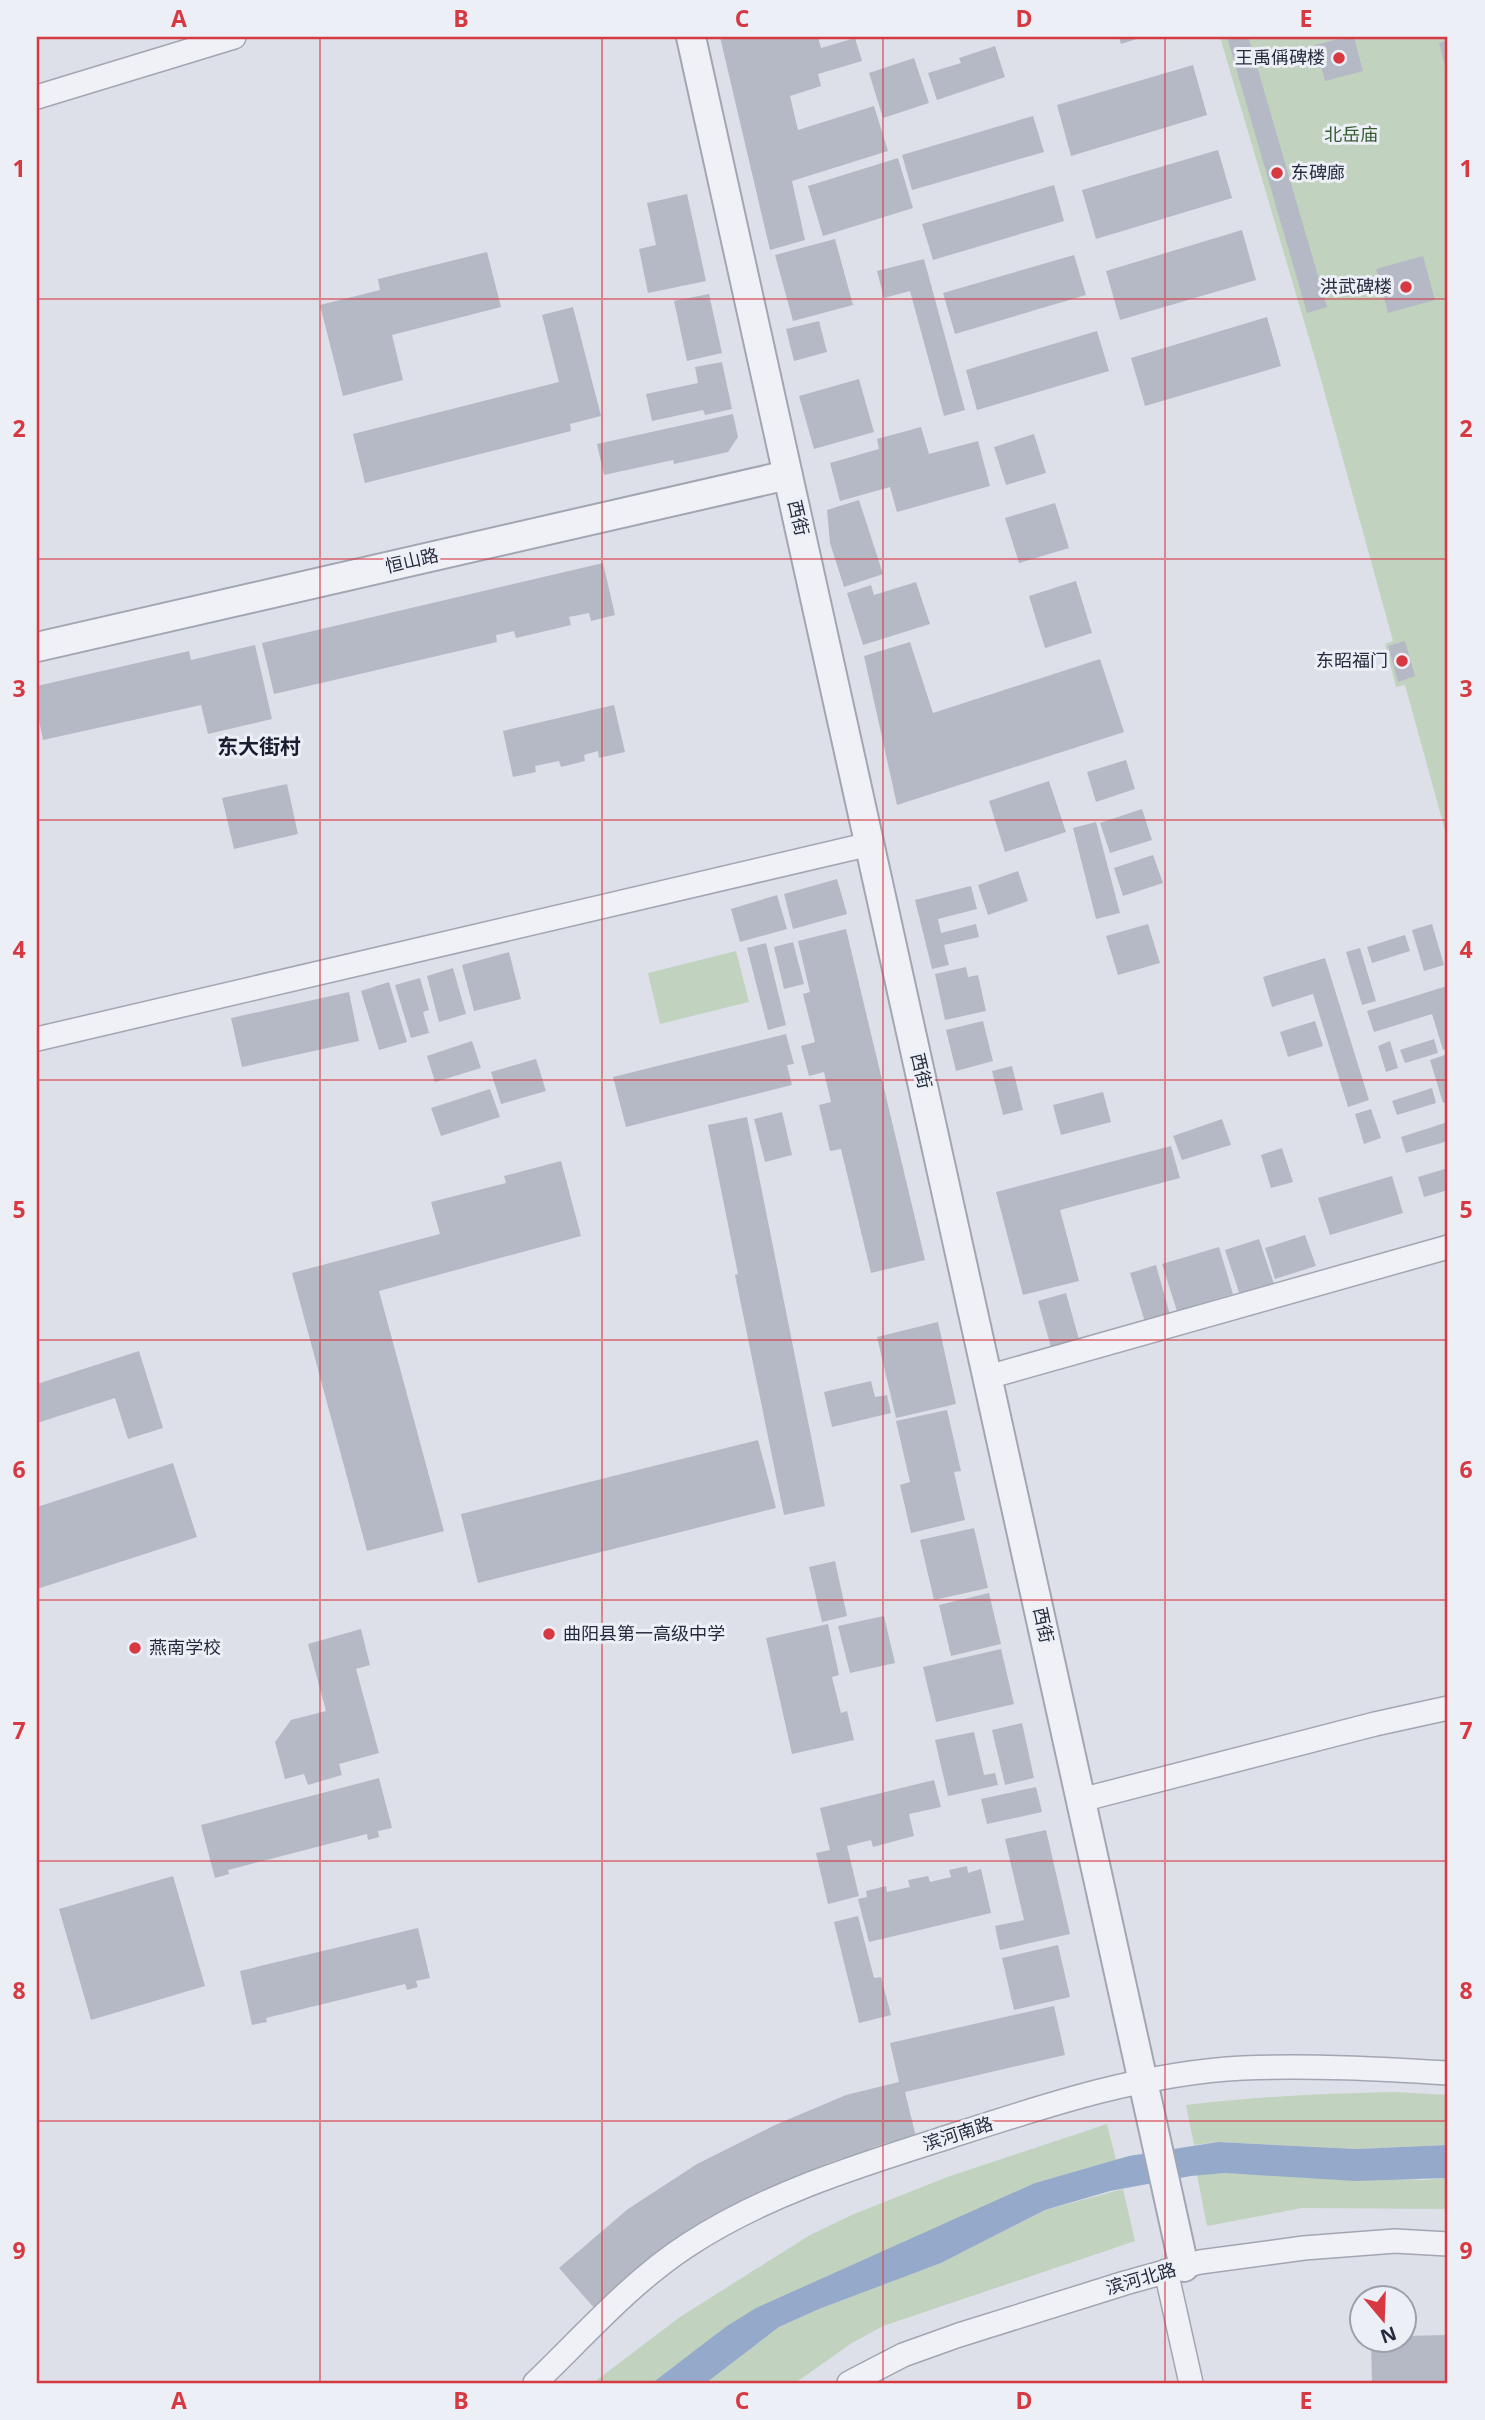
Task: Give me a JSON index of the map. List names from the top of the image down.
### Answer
{
  "streets": {
    "street": [
      "西街",
      "恒山路",
      "滨河南路",
      "滨河北路"
    ]
  },
  "crossings": [
    ["西街", "恒山路"],
    ["西街", "滨河南路"],
    ["西街", "滨河北路"]
  ],
  "districts": ["东大街村"],
  "parks": ["北岳庙"],
  "places": [
    "王禹偁碑楼",
    "东碑廊",
    "洪武碑楼",
    "东昭福门",
    "曲阳县第一高级中学",
    "燕南学校"
  ],
  "north": "bottom",
  "grid": {
    "columns": [
      "A",
      "B",
      "C",
      "D",
      "E"
    ],
    "rows": [
      "1",
      "2",
      "3",
      "4",
      "5",
      "6",
      "7",
      "8",
      "9"
    ]
  }
}
